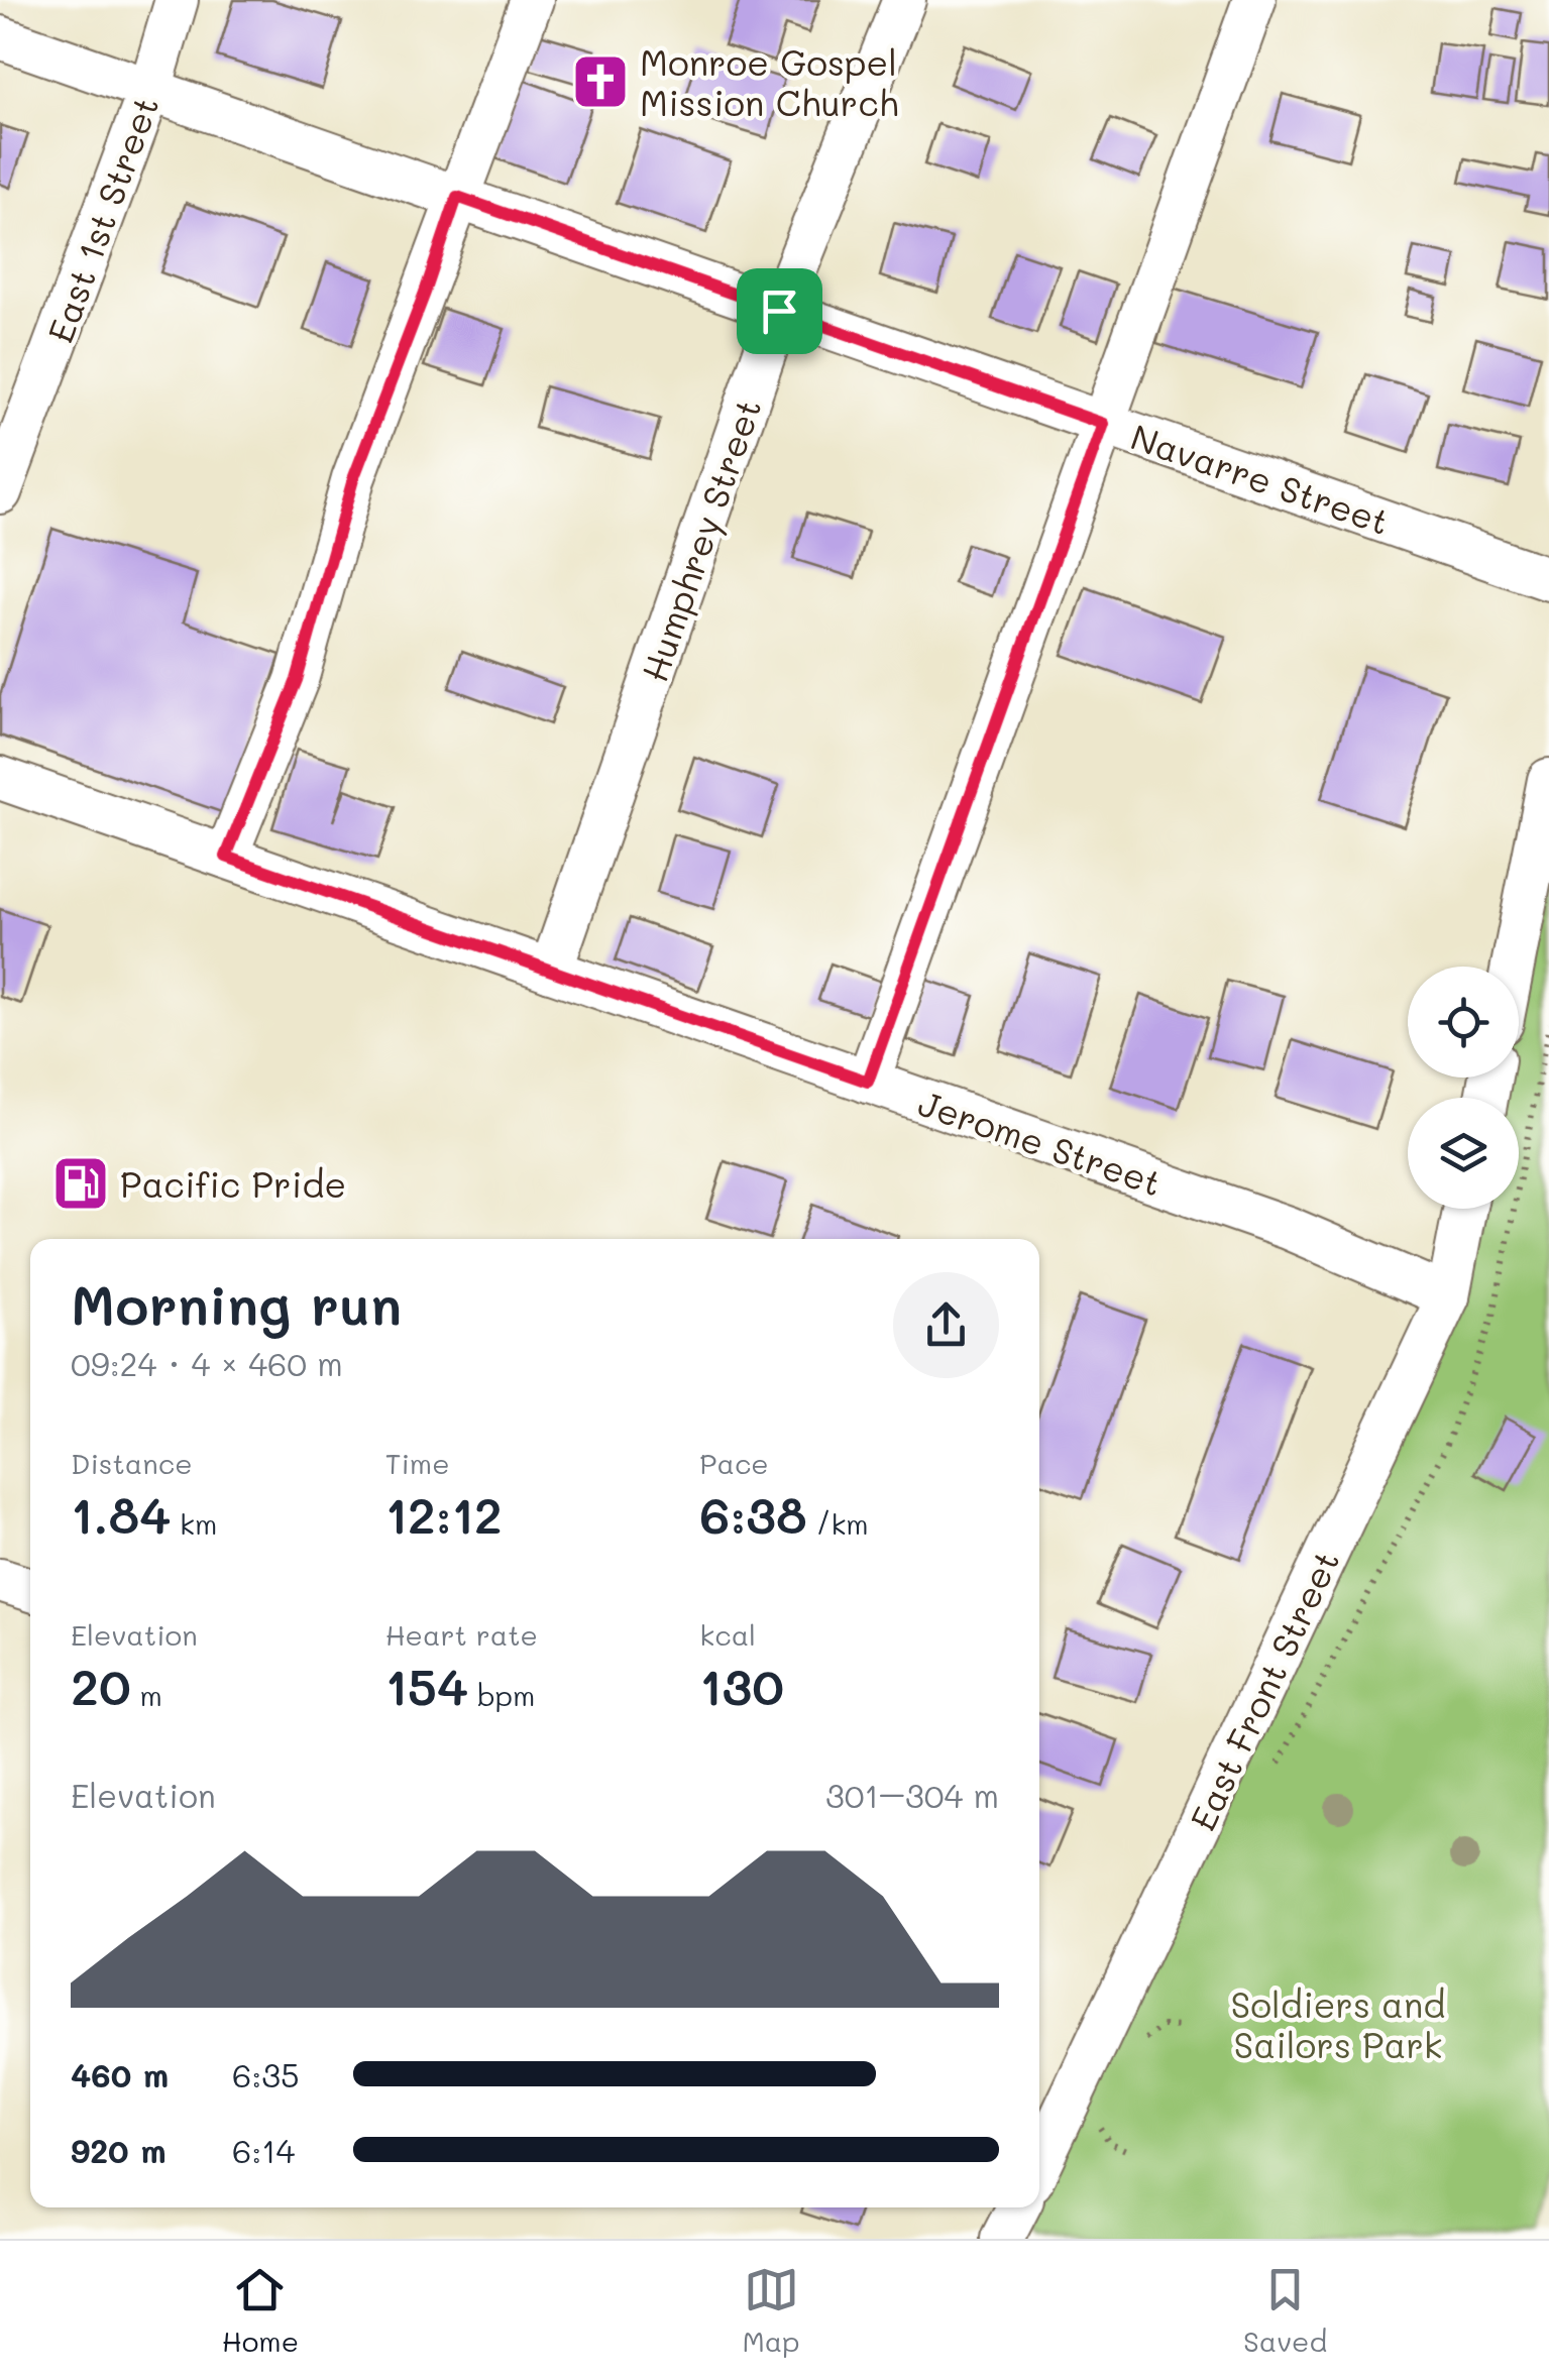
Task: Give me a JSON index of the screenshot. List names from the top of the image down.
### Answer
{
  "streets": {
    "street": [
      "East 1st Street",
      "Navarre Street",
      "Humphrey Street",
      "Jerome Street",
      "East Front Street"
    ]
  },
  "crossings": [
    ["East 1st Street", "Navarre Street"],
    ["Navarre Street", "Humphrey Street"],
    ["Humphrey Street", "Jerome Street"],
    ["Jerome Street", "East Front Street"]
  ],
  "parks": ["Soldiers and Sailors Park"],
  "places": {
    "church": ["Monroe Gospel Mission Church"],
    "fuel station": ["Pacific Pride"]
  },
  "page": {
    "heading": ["Morning run", "09:24 · 4 × 460 m"],
    "stats": [
      ["Distance", "1.84 km"],
      ["Time", "12:12"],
      ["Pace", "6:38 /km"],
      ["Elevation", "20 m"],
      ["Heart rate", "154 bpm"],
      ["kcal", "130"]
    ],
    "chart": ["Elevation", "301–304 m"],
    "list": [
      {
        "name": "460 m",
        "note": "6:35"
      },
      {
        "name": "920 m",
        "note": "6:14"
      }
    ],
    "tabs": ["Home", "Map", "Saved"]
  }
}
